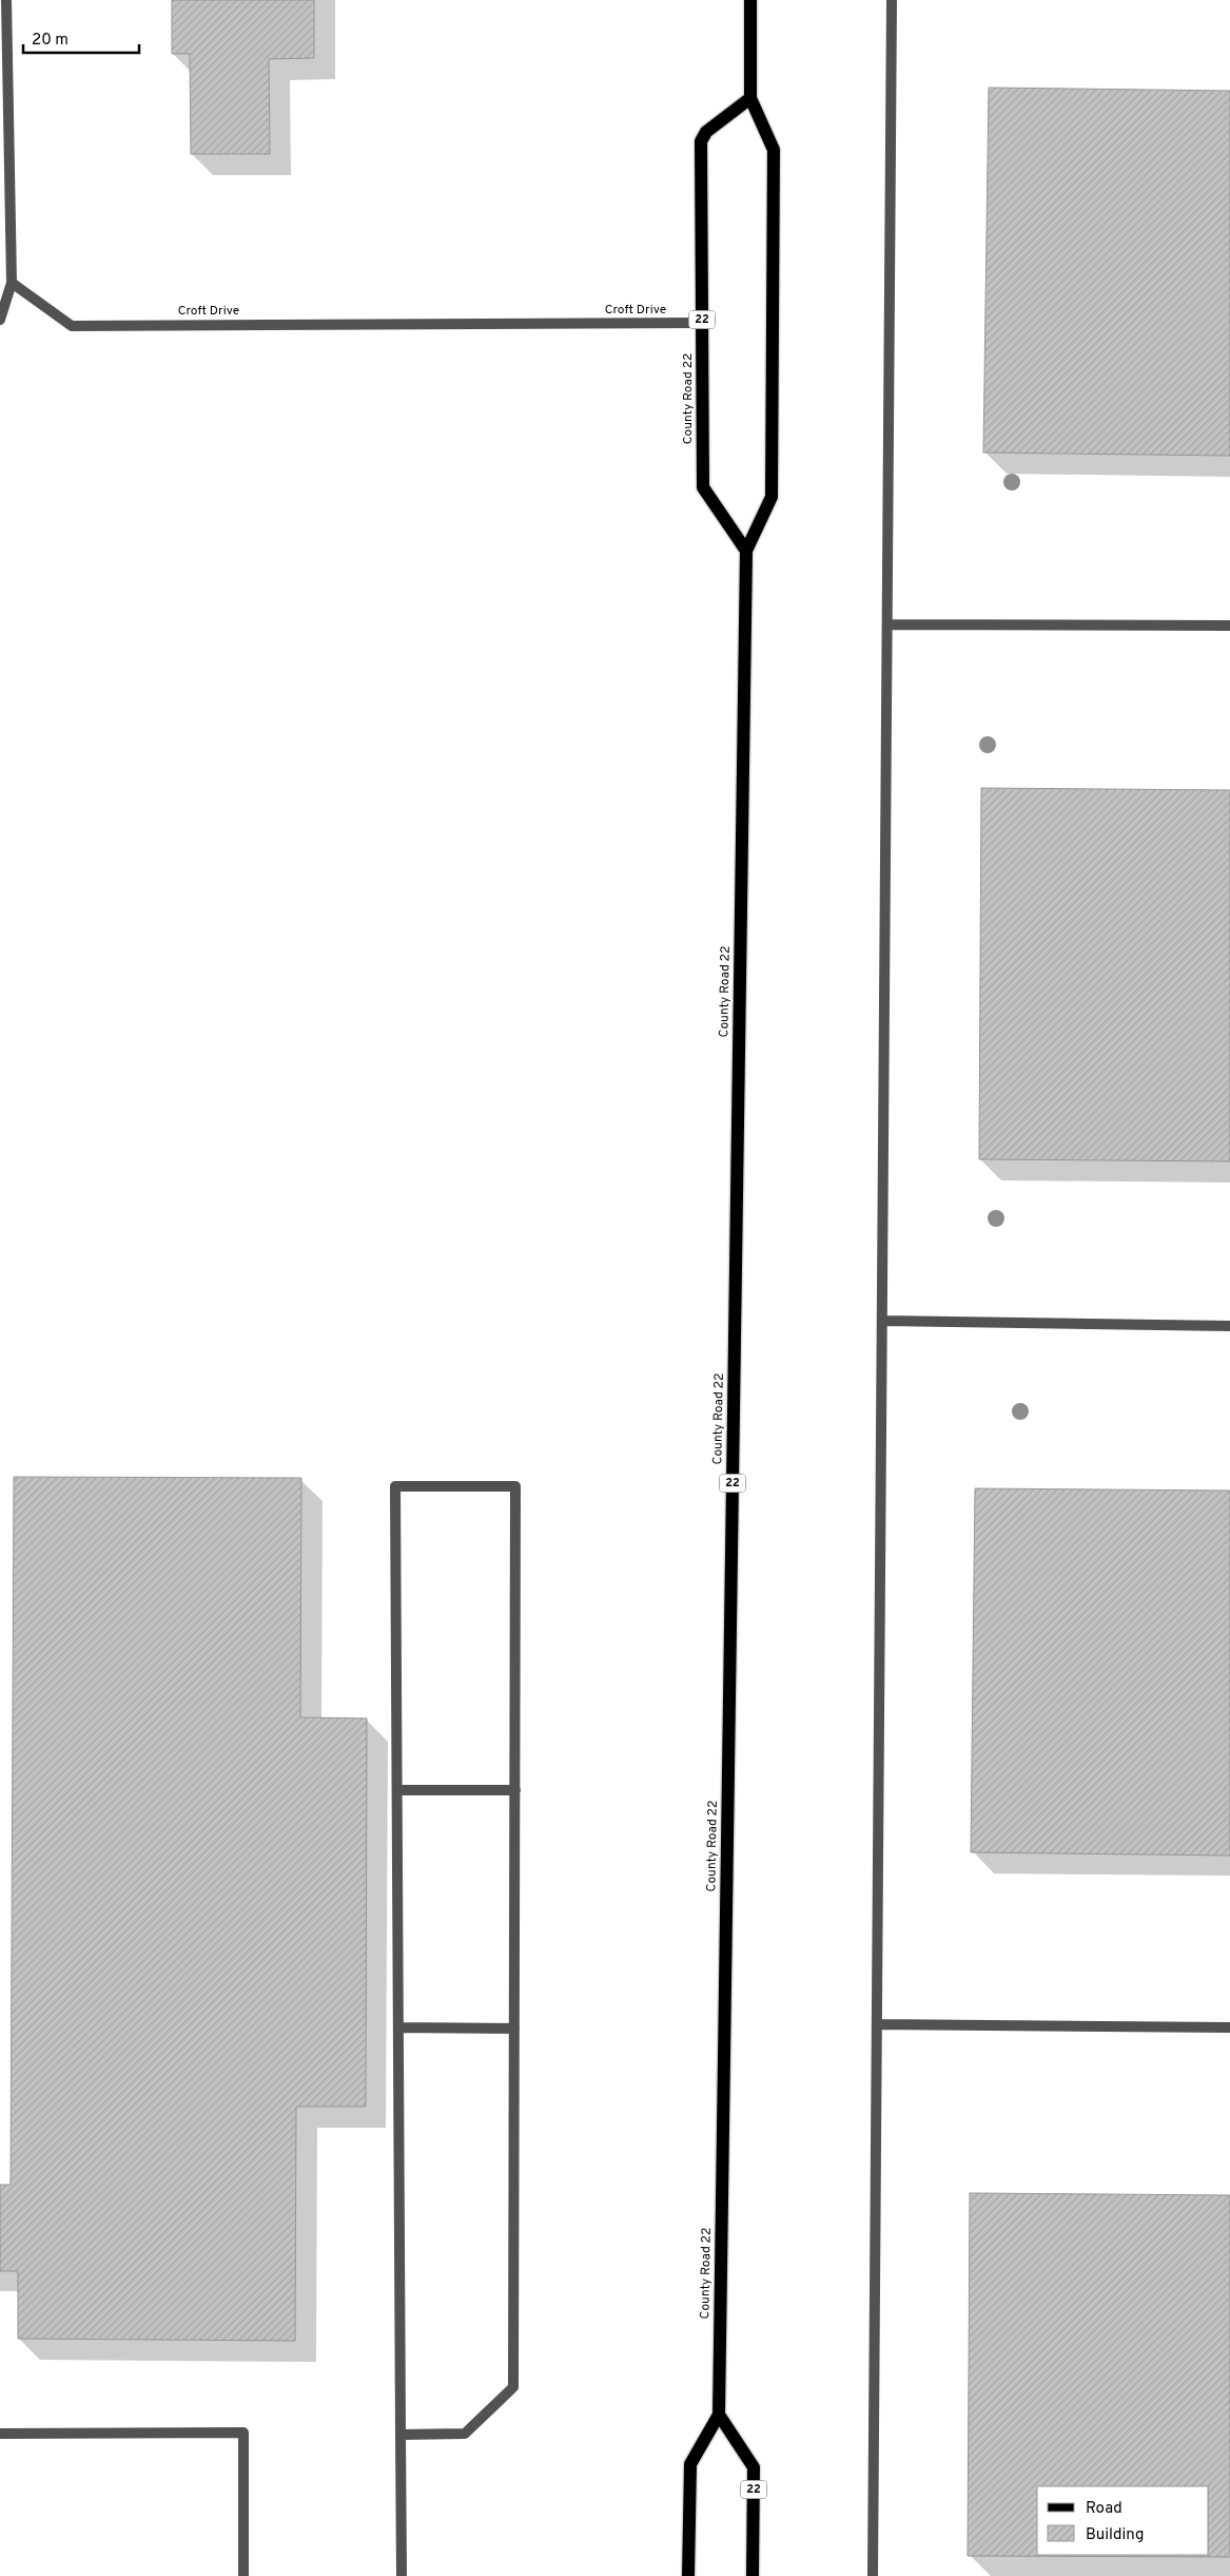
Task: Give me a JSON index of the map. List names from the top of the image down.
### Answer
{
  "streets": {
    "main road": ["22", "County Road 22"],
    "street": ["Croft Drive"]
  },
  "crossings": [
    ["Croft Drive", "County Road 22"],
    ["22", "County Road 22"]
  ],
  "legend": ["Road", "Building"],
  "scale_bar": "20 m"
}
